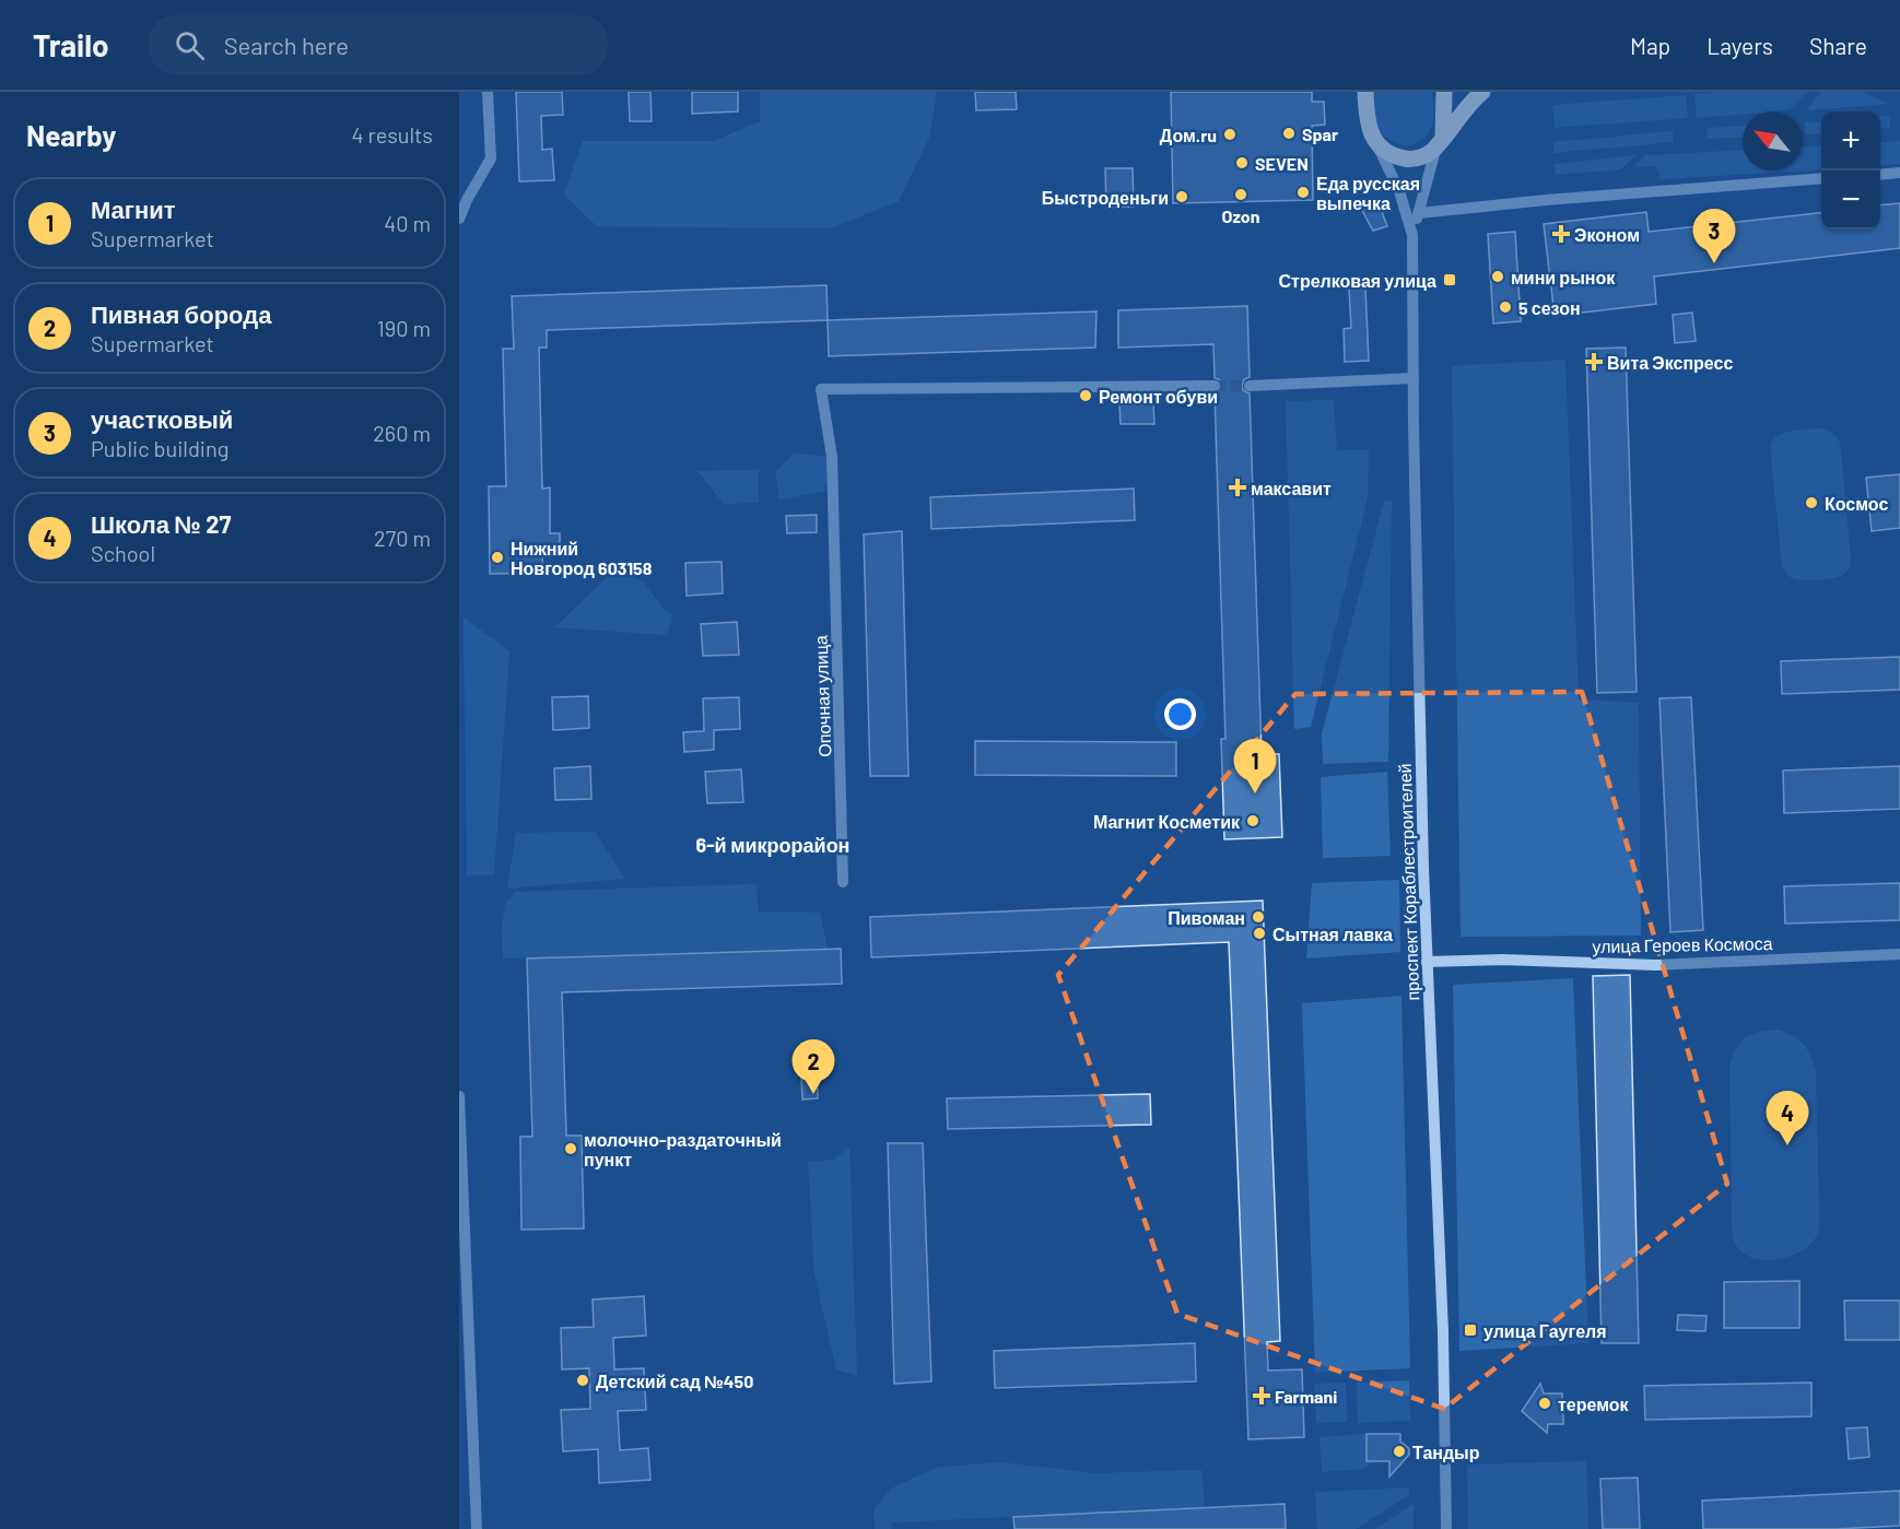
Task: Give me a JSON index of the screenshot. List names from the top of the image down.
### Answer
{
  "streets": {
    "street": ["Опочная улица", "проспект Кораблестроителей", "улица Героев Космоса"]
  },
  "crossings": [
    ["проспект Кораблестроителей", "улица Героев Космоса"]
  ],
  "districts": ["6-й микрорайон"],
  "places": {
    "other": [
      "Spar",
      "Дом.ru",
      "SEVEN",
      "Еда русская выпечка",
      "Ozon",
      "Быстроденьги",
      "мини рынок",
      "5 сезон",
      "Ремонт обуви",
      "Космос",
      "Нижний Новгород 603158",
      "Магнит Косметик",
      "Пивоман",
      "Сытная лавка",
      "молочно-раздаточный пункт",
      "Детский сад №450",
      "теремок",
      "Тандыр"
    ],
    "health": [
      "Эконом",
      "Вита Экспресс",
      "максавит",
      "Farmani"
    ],
    "transit": ["Стрелковая улица", "улица Гаугеля"]
  },
  "north": "top left",
  "page": {
    "header": "Trailo",
    "search": "Search here",
    "nav": ["Map", "Layers", "Share"],
    "heading": ["Nearby", "4 results"],
    "map_buttons": ["+", "−"],
    "list": [
      {
        "mark": "1",
        "name": "Магнит",
        "note": "Supermarket",
        "value": "40 m"
      },
      {
        "mark": "2",
        "name": "Пивная борода",
        "note": "Supermarket",
        "value": "190 m"
      },
      {
        "mark": "3",
        "name": "участковый",
        "note": "Public building",
        "value": "260 m"
      },
      {
        "mark": "4",
        "name": "Школа № 27",
        "note": "School",
        "value": "270 m"
      }
    ],
    "pins": [
      "3",
      "1",
      "2",
      "4"
    ]
  }
}
